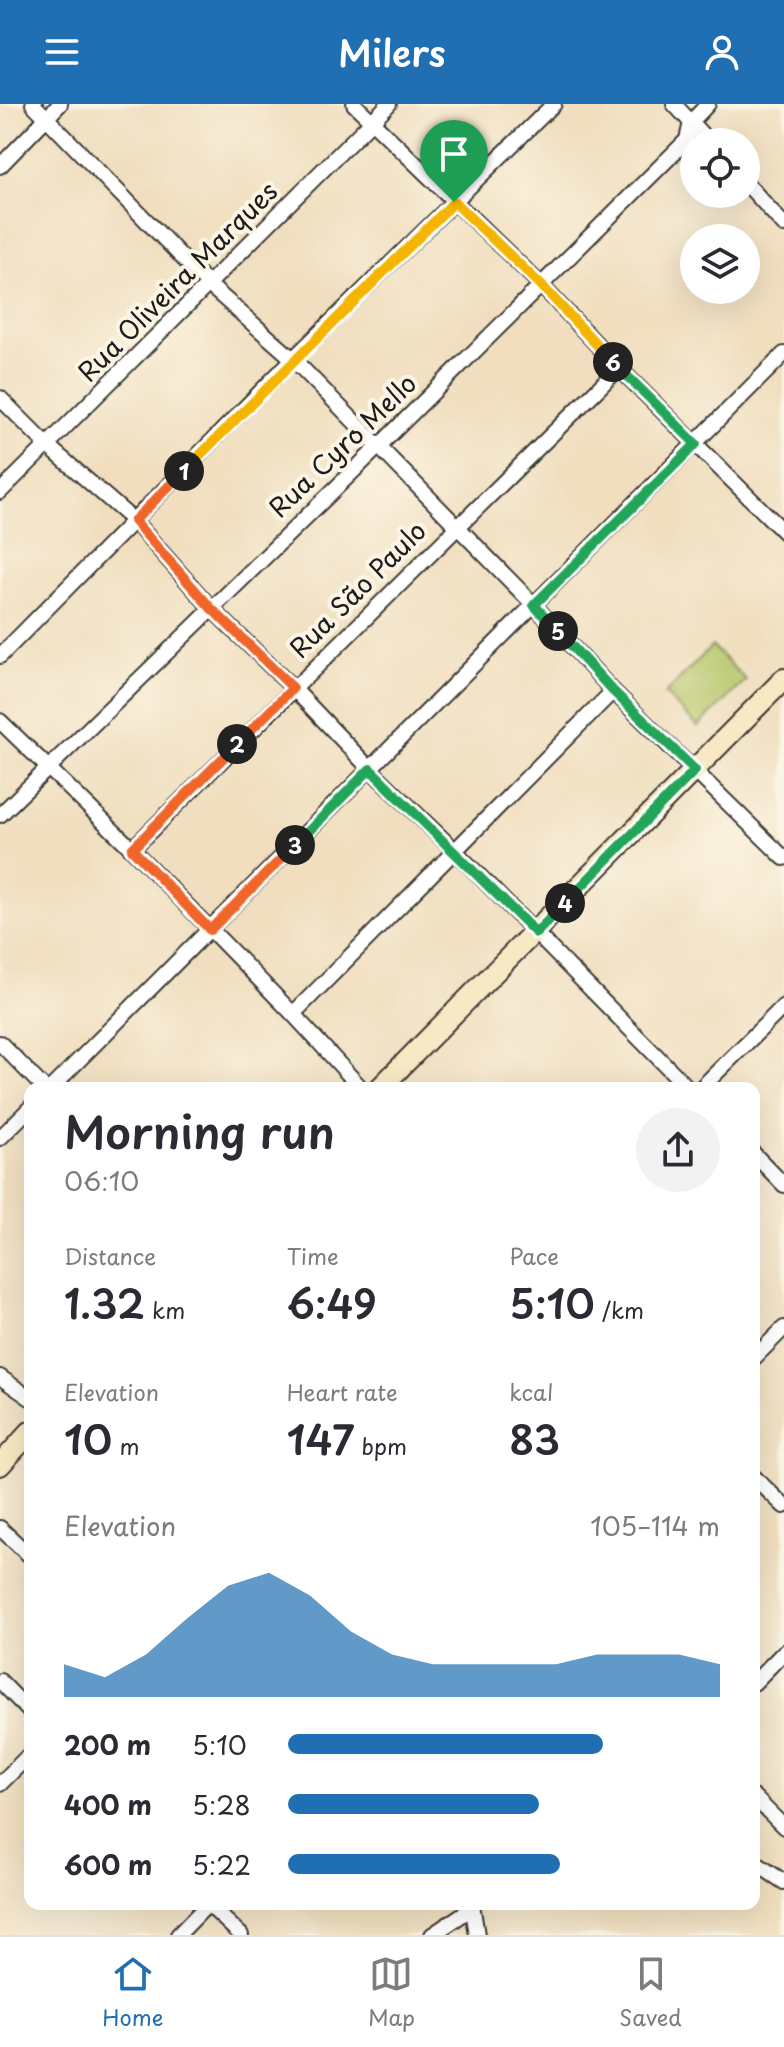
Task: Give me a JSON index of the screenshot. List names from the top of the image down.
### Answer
{
  "streets": {
    "street": ["Rua Oliveira Marques", "Rua Cyro Mello", "Rua São Paulo"]
  },
  "page": {
    "header": "Milers",
    "pins": [
      "6",
      "1",
      "5",
      "2",
      "3",
      "4"
    ],
    "heading": ["Morning run", "06:10"],
    "stats": [
      ["Distance", "1.32 km"],
      ["Time", "6:49"],
      ["Pace", "5:10 /km"],
      ["Elevation", "10 m"],
      ["Heart rate", "147 bpm"],
      ["kcal", "83"]
    ],
    "chart": ["Elevation", "105–114 m"],
    "list": [
      {
        "name": "200 m",
        "note": "5:10"
      },
      {
        "name": "400 m",
        "note": "5:28"
      },
      {
        "name": "600 m",
        "note": "5:22"
      }
    ],
    "tabs": ["Home", "Map", "Saved"]
  }
}
